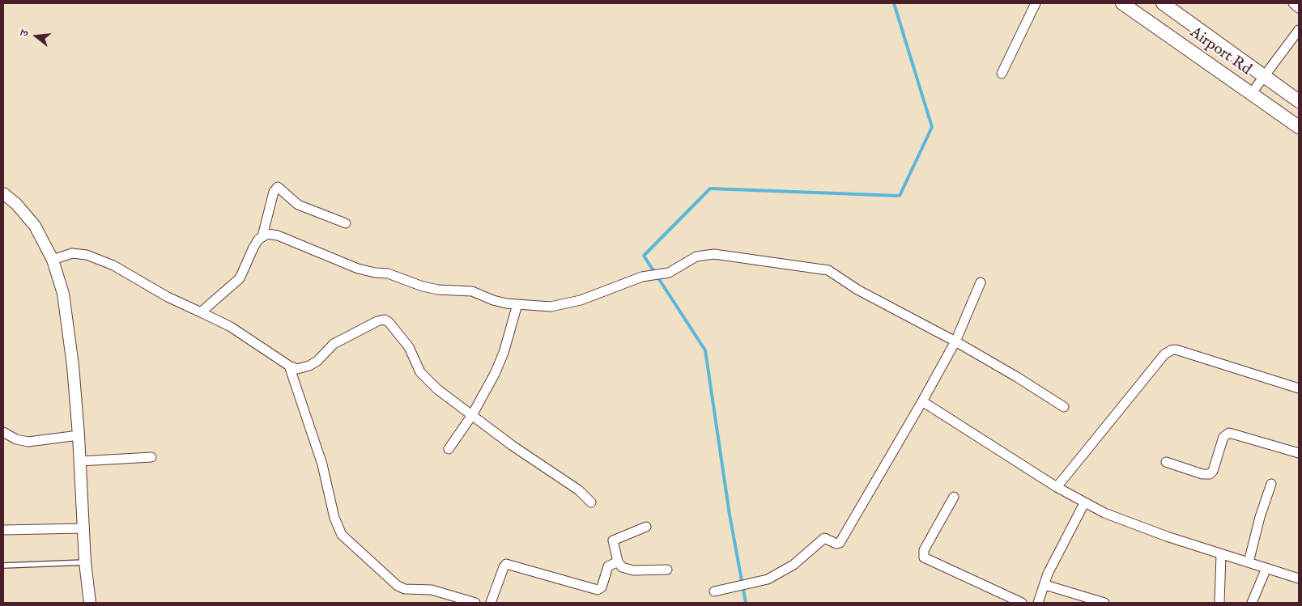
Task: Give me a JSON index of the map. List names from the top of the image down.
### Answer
{
  "streets": {
    "main road": ["Airport Rd"]
  },
  "north": "left"
}
